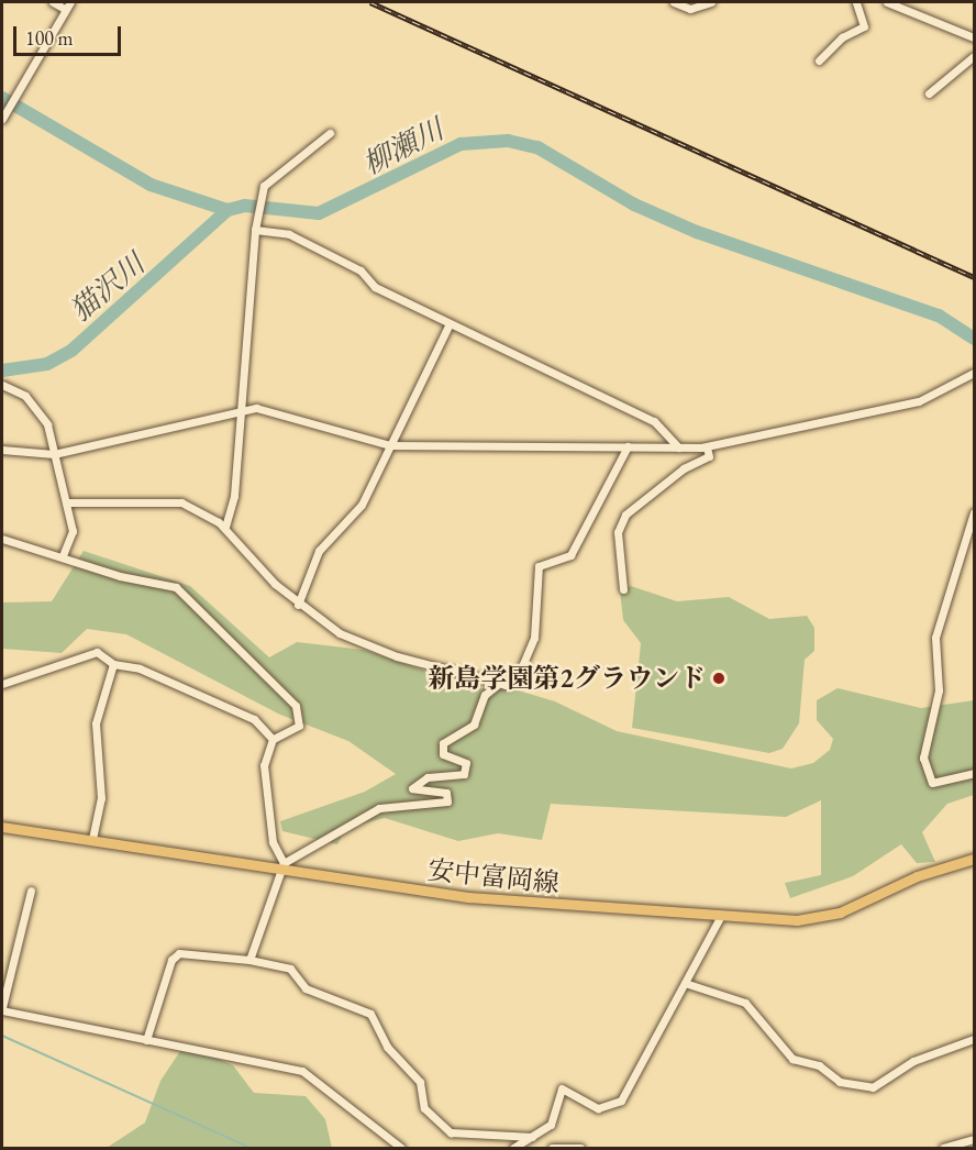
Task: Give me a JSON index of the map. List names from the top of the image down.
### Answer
{
  "streets": {
    "main road": ["安中富岡線"]
  },
  "water": ["柳瀬川", "猫沢川"],
  "places": ["新島学園第2グラウンド"],
  "scale_bar": "100 m"
}
